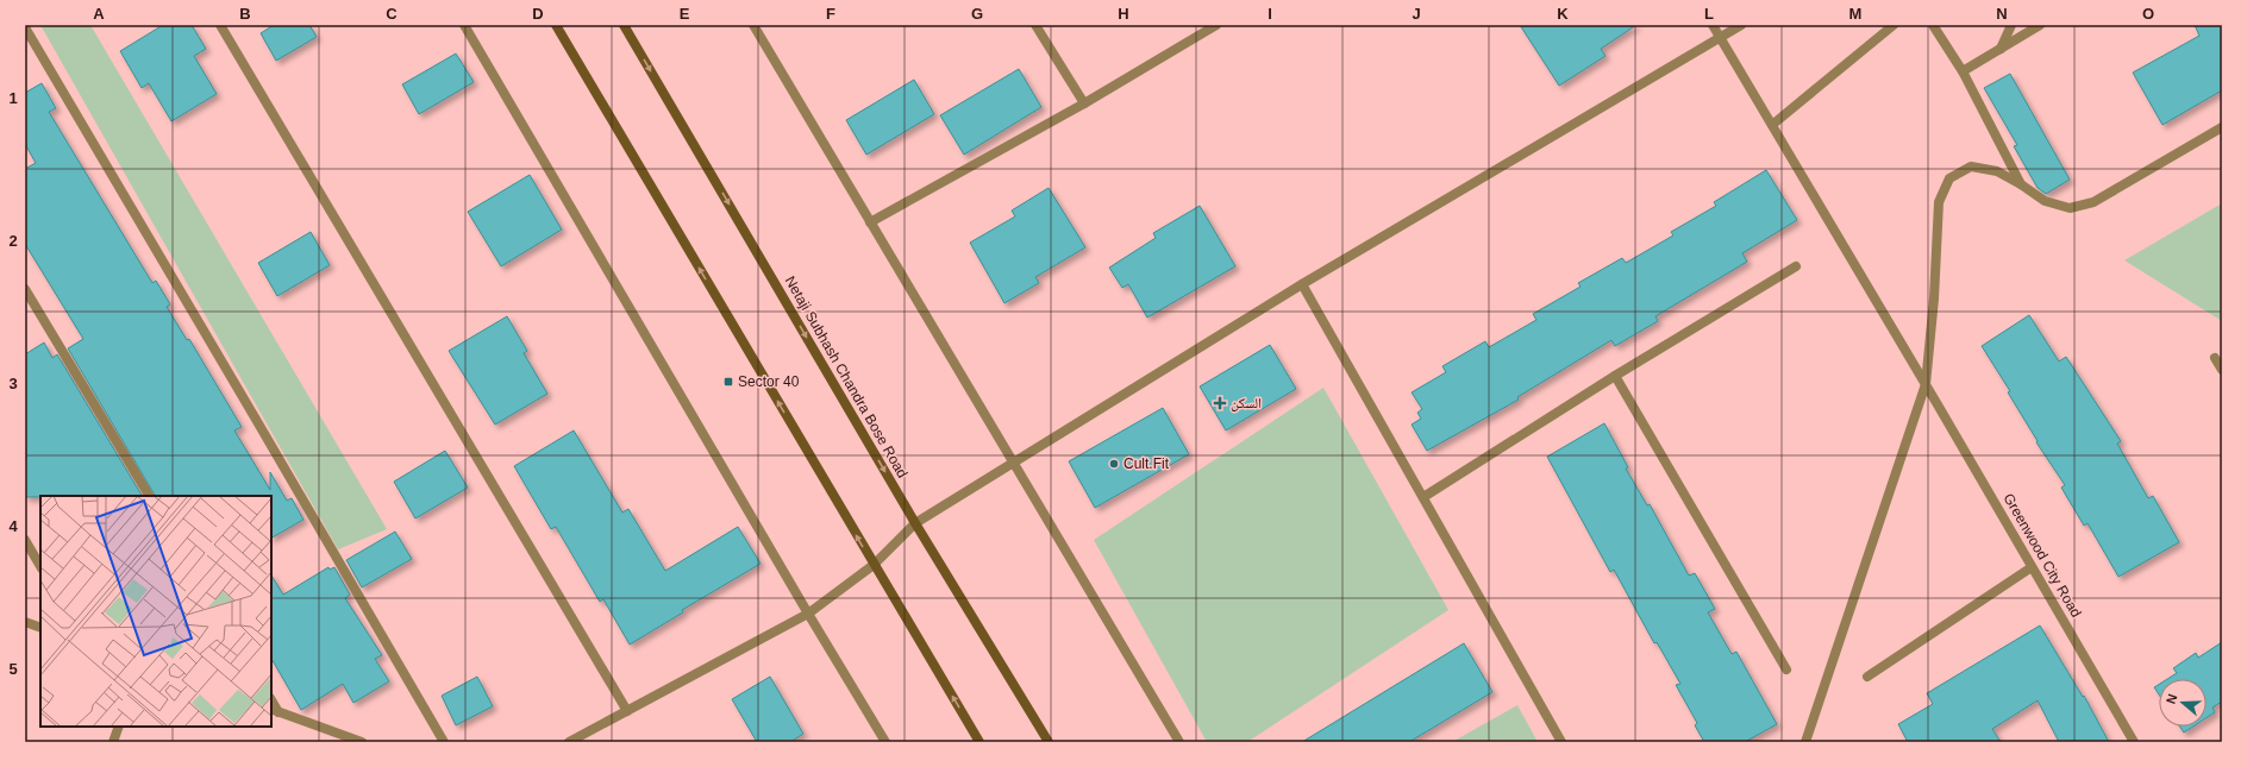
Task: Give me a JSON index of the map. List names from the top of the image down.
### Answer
{
  "streets": {
    "main road": ["Netaji Subhash Chandra Bose Road"],
    "street": ["Greenwood City Road"]
  },
  "places": {
    "transit": ["Sector 40"],
    "health": ["السكن"],
    "other": ["Cult.Fit"]
  },
  "north": "left",
  "grid": {
    "columns": [
      "A",
      "B",
      "C",
      "D",
      "E",
      "F",
      "G",
      "H",
      "I",
      "J",
      "K",
      "L",
      "M",
      "N",
      "O"
    ],
    "rows": [
      "1",
      "2",
      "3",
      "4",
      "5"
    ]
  }
}
